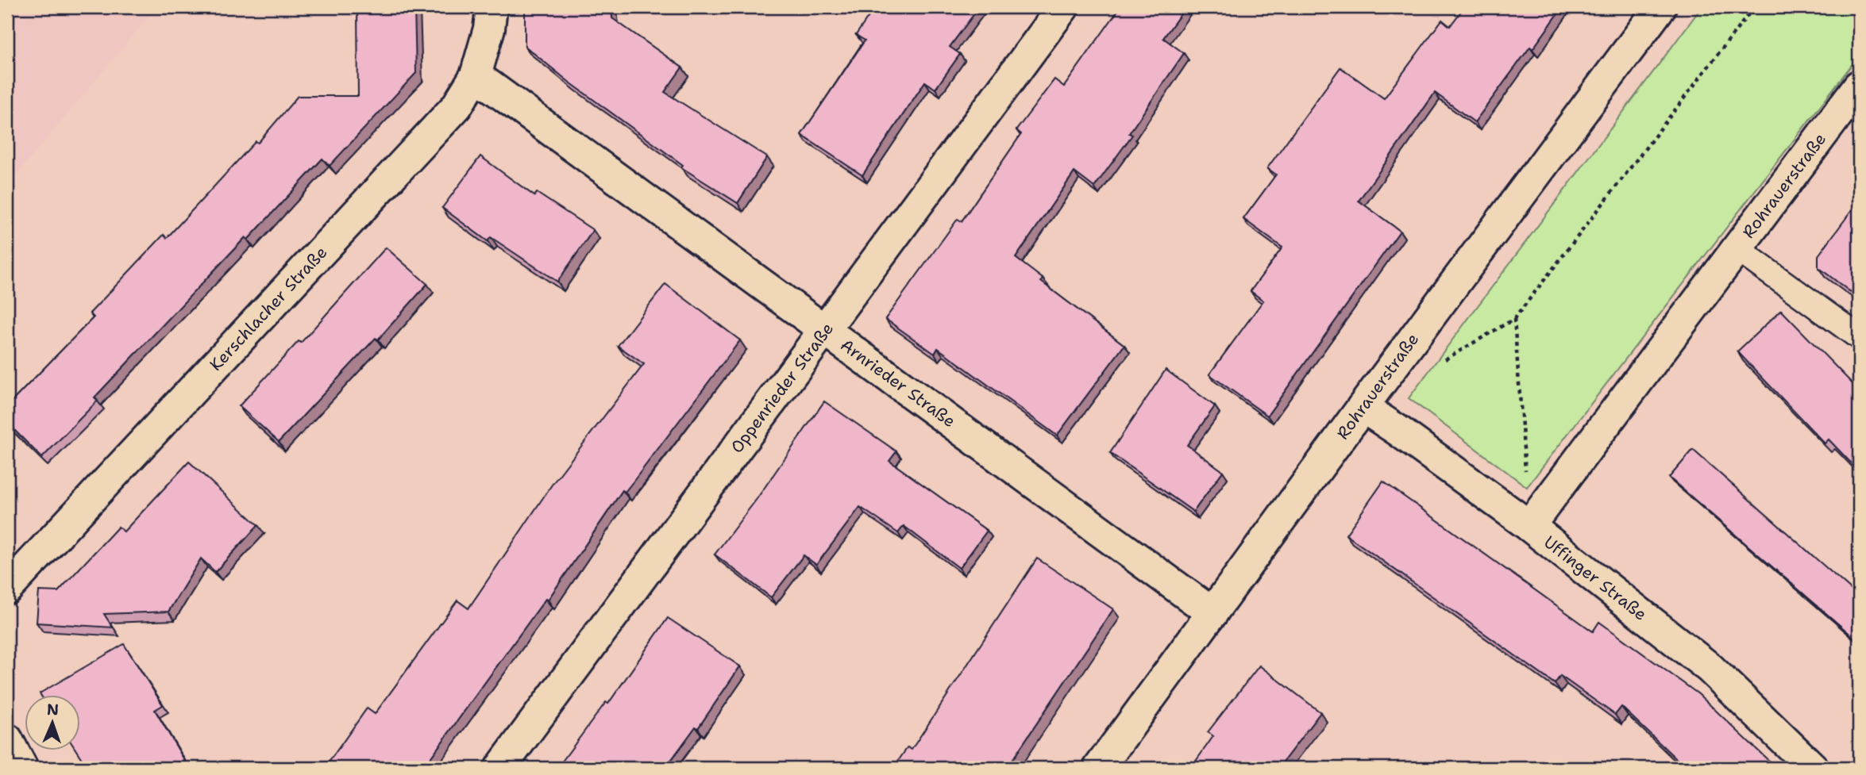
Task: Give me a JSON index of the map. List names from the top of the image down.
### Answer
{
  "streets": {
    "street": [
      "Rohrauerstraße",
      "Kerschlacher Straße",
      "Arnrieder Straße",
      "Oppenrieder Straße",
      "Uffinger Straße"
    ]
  },
  "crossings": [
    ["Rohrauerstraße", "Arnrieder Straße"],
    ["Rohrauerstraße", "Uffinger Straße"],
    ["Kerschlacher Straße", "Arnrieder Straße"],
    ["Arnrieder Straße", "Oppenrieder Straße"]
  ],
  "north": "top"
}
